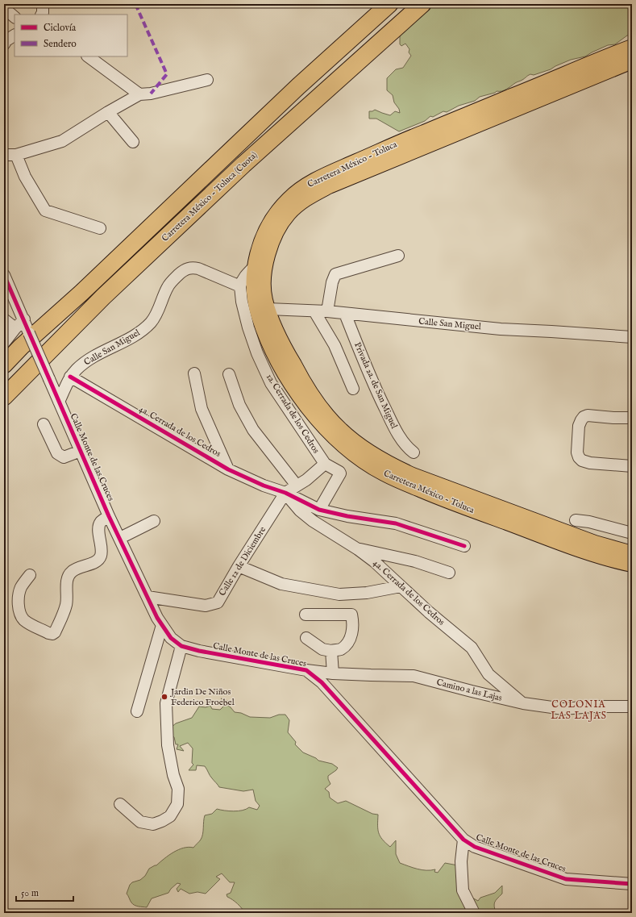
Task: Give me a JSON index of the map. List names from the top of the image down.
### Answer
{
  "streets": {
    "highway": ["Carretera México - Toluca (Cuota)"],
    "main road": ["Carretera México - Toluca"],
    "street": [
      "Calle San Miguel",
      "Privada 2a. de San Miguel",
      "1a. Cerrada de los Cedros",
      "4a. Cerrada de los Cedros",
      "Calle Monte de las Cruces",
      "Calle 12 de Diciembre",
      "Camino a las Lajas"
    ]
  },
  "crossings": [
    ["Carretera México - Toluca", "Calle San Miguel"],
    ["Calle San Miguel", "Privada 2a. de San Miguel"],
    ["Calle San Miguel", "1a. Cerrada de los Cedros"],
    ["Calle San Miguel", "4a. Cerrada de los Cedros"],
    ["Calle San Miguel", "Calle Monte de las Cruces"],
    ["4a. Cerrada de los Cedros", "Calle 12 de Diciembre"],
    ["4a. Cerrada de los Cedros", "Camino a las Lajas"],
    ["Calle Monte de las Cruces", "Calle 12 de Diciembre"],
    ["Calle Monte de las Cruces", "Camino a las Lajas"]
  ],
  "districts": ["COLONIA LAS LAJAS"],
  "places": ["Jardin De Niños Federico Froebel"],
  "legend": ["Ciclovía", "Sendero"],
  "scale_bar": "50 m"
}
